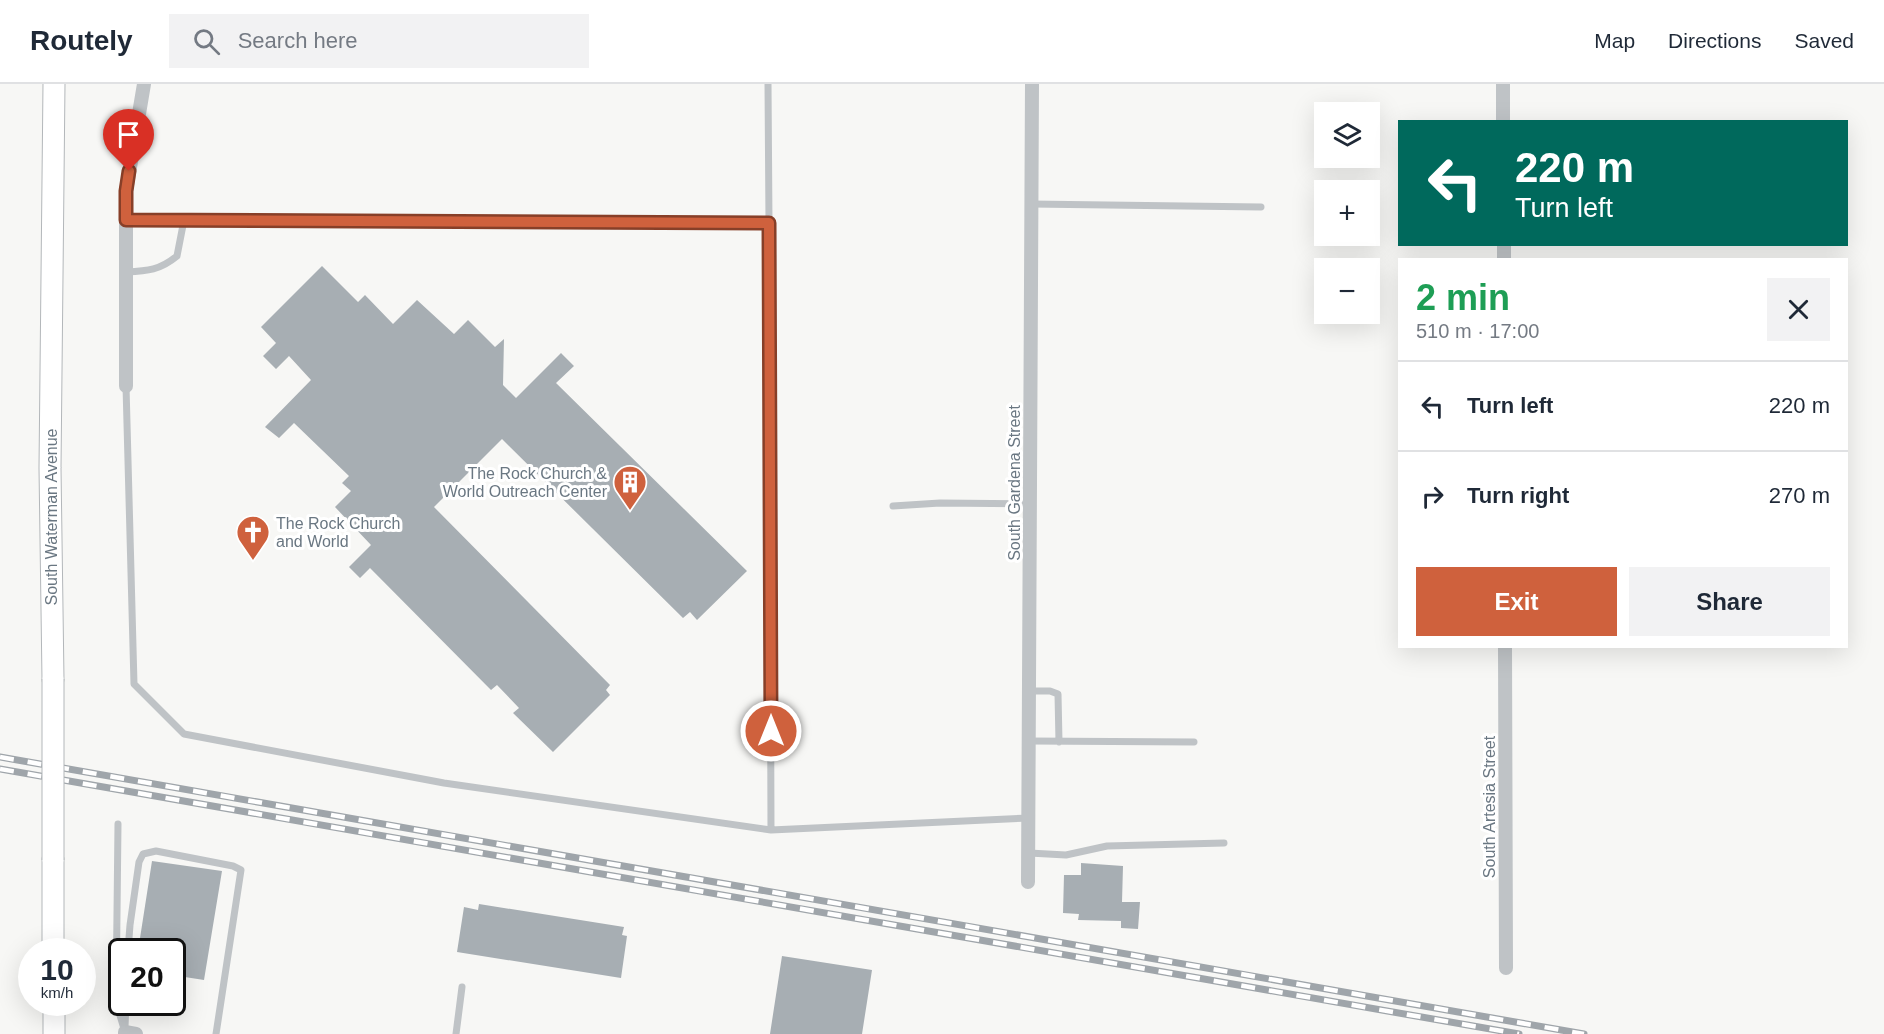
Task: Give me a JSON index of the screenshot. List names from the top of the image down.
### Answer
{
  "streets": {
    "main road": ["South Waterman Avenue"],
    "street": ["South Gardena Street", "South Artesia Street"]
  },
  "places": {
    "building": ["The Rock Church & World Outreach Center"],
    "church": ["The Rock Church and World"]
  },
  "page": {
    "header": "Routely",
    "search": "Search here",
    "nav": ["Map", "Directions", "Saved"],
    "map_buttons": ["+", "−"],
    "turn": ["220 m", "Turn left"],
    "heading": ["2 min", "510 m · 17:00"],
    "list": [
      {
        "name": "Turn left",
        "value": "220 m"
      },
      {
        "name": "Turn right",
        "value": "270 m"
      }
    ],
    "buttons": ["Exit", "Share"],
    "speed": "10 km/h",
    "limit": "20"
  }
}
